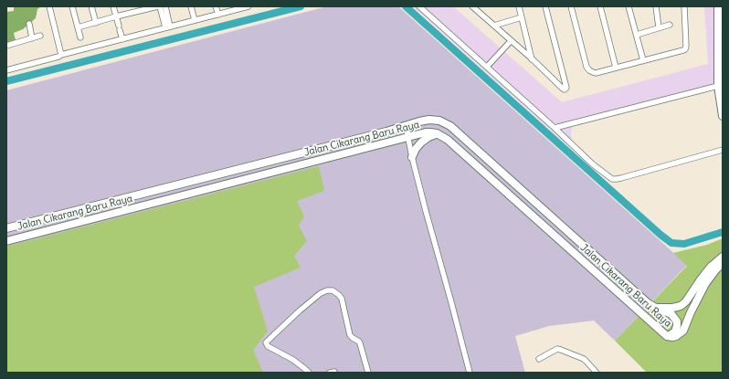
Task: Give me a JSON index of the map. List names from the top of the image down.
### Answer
{
  "streets": {
    "main road": ["Jalan Cikarang Baru Raya"]
  }
}
